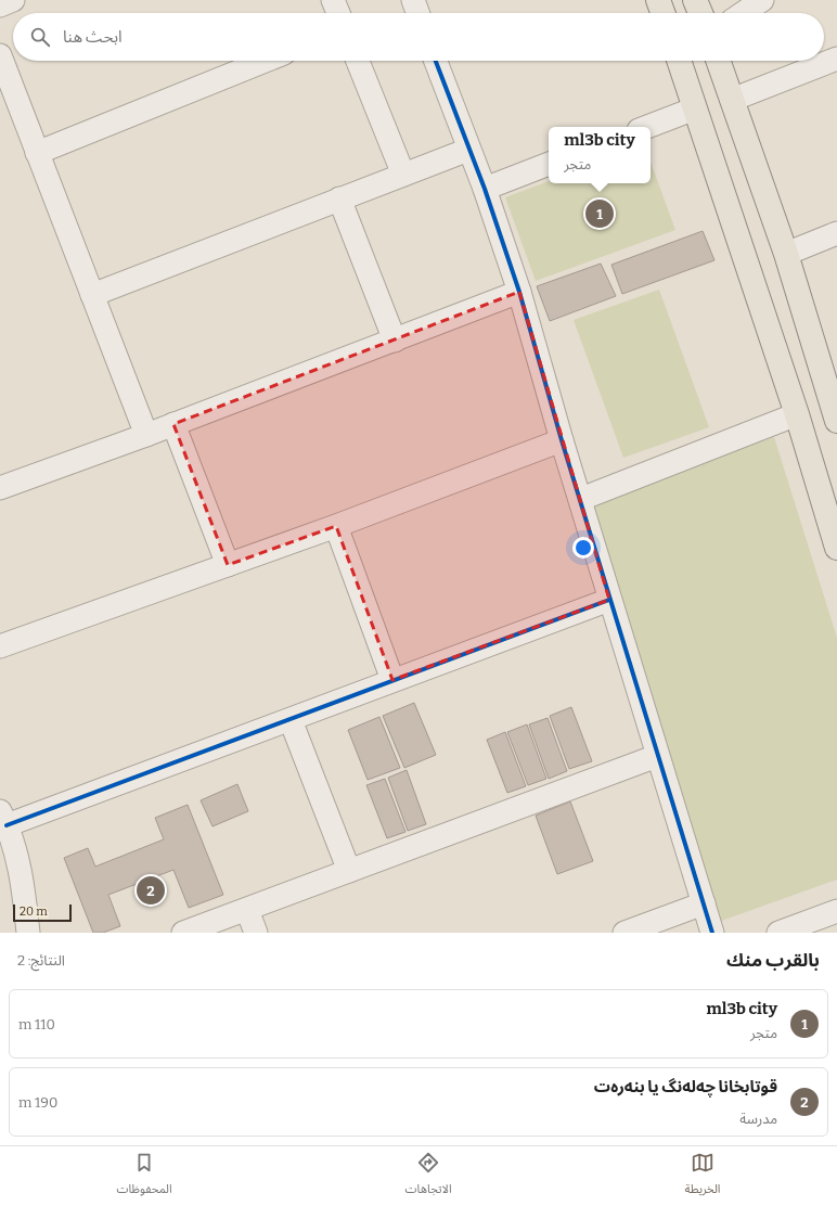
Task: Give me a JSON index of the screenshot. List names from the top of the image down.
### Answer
{
  "scale_bar": "20 m",
  "page": {
    "search": "ابحث هنا",
    "popup": ["ml3b city", "متجر"],
    "pins": ["1", "2"],
    "scale": "20 m",
    "heading": ["بالقرب منك", "النتائج: 2"],
    "list": [
      {
        "mark": "1",
        "name": "ml3b city",
        "note": "متجر",
        "value": "110 m"
      },
      {
        "mark": "2",
        "name": "قوتابخانا چەلەنگ یا بنەرەت",
        "note": "مدرسة",
        "value": "190 m"
      }
    ],
    "nav": ["الخريطة", "الاتجاهات", "المحفوظات"]
  }
}
